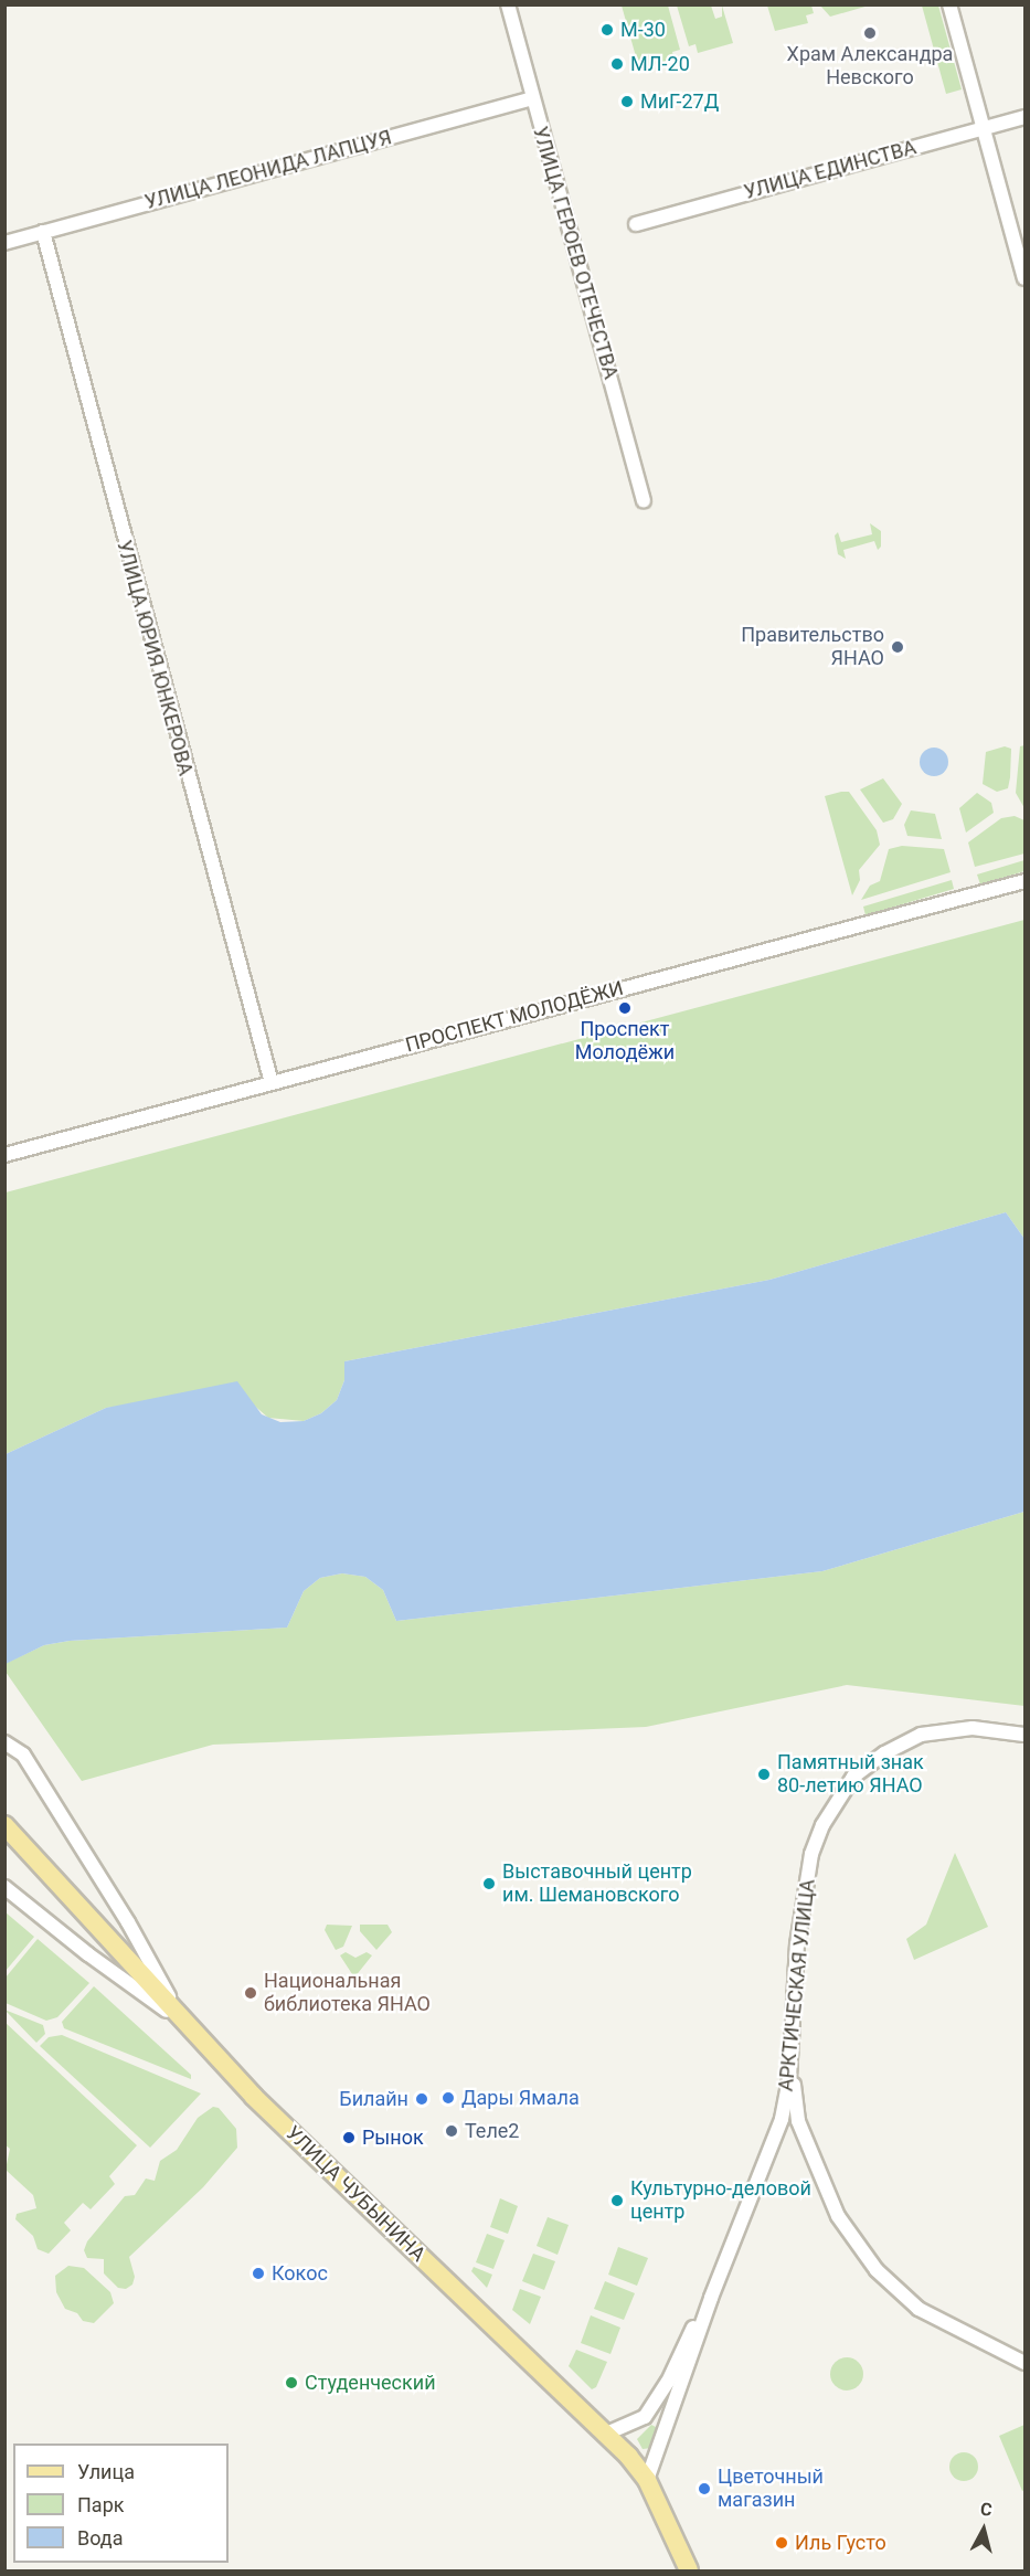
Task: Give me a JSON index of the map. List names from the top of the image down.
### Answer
{
  "streets": {
    "main road": ["УЛИЦА ЧУБЫНИНА"],
    "street": [
      "УЛИЦА ЛЕОНИДА ЛАПЦУЯ",
      "УЛИЦА ЕДИНСТВА",
      "УЛИЦА ГЕРОЕВ ОТЕЧЕСТВА",
      "УЛИЦА ЮРИЯ ЮНКЕРОВА",
      "ПРОСПЕКТ МОЛОДЁЖИ",
      "АРКТИЧЕСКАЯ УЛИЦА"
    ]
  },
  "crossings": [
    ["УЛИЦА ЛЕОНИДА ЛАПЦУЯ", "УЛИЦА ГЕРОЕВ ОТЕЧЕСТВА"],
    ["УЛИЦА ЛЕОНИДА ЛАПЦУЯ", "УЛИЦА ЮРИЯ ЮНКЕРОВА"],
    ["УЛИЦА ЮРИЯ ЮНКЕРОВА", "ПРОСПЕКТ МОЛОДЁЖИ"],
    ["АРКТИЧЕСКАЯ УЛИЦА", "УЛИЦА ЧУБЫНИНА"]
  ],
  "places": [
    "М-30",
    "Храм Александра Невского",
    "МЛ-20",
    "МиГ-27Д",
    "Правительство ЯНАО",
    "Проспект Молодёжи",
    "Памятный знак 80-летию ЯНАО",
    "Выставочный центр им. Шемановского",
    "Национальная библиотека ЯНАО",
    "Дары Ямала",
    "Билайн",
    "Теле2",
    "Рынок",
    "Культурно-деловой центр",
    "Кокос",
    "Студенческий",
    "Цветочный магазин",
    "Иль Густо"
  ],
  "legend": ["Улица", "Парк", "Вода"],
  "north": "top"
}
